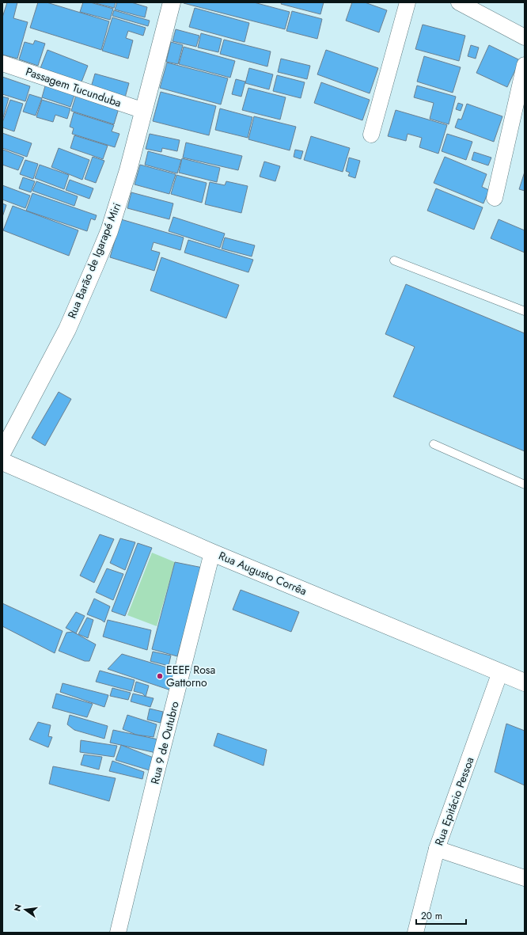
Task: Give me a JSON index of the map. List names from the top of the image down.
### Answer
{
  "streets": {
    "main road": ["Rua Barão de Igarapé Miri", "Rua Augusto Corrêa"],
    "street": ["Passagem Tucunduba", "Rua 9 de Outubro", "Rua Epitácio Pessoa"]
  },
  "crossings": [
    ["Passagem Tucunduba", "Rua Barão de Igarapé Miri"],
    ["Rua Augusto Corrêa", "Rua 9 de Outubro"],
    ["Rua Augusto Corrêa", "Rua Epitácio Pessoa"]
  ],
  "places": ["EEEF Rosa Gattorno"],
  "scale_bar": "20 m",
  "north": "left"
}
